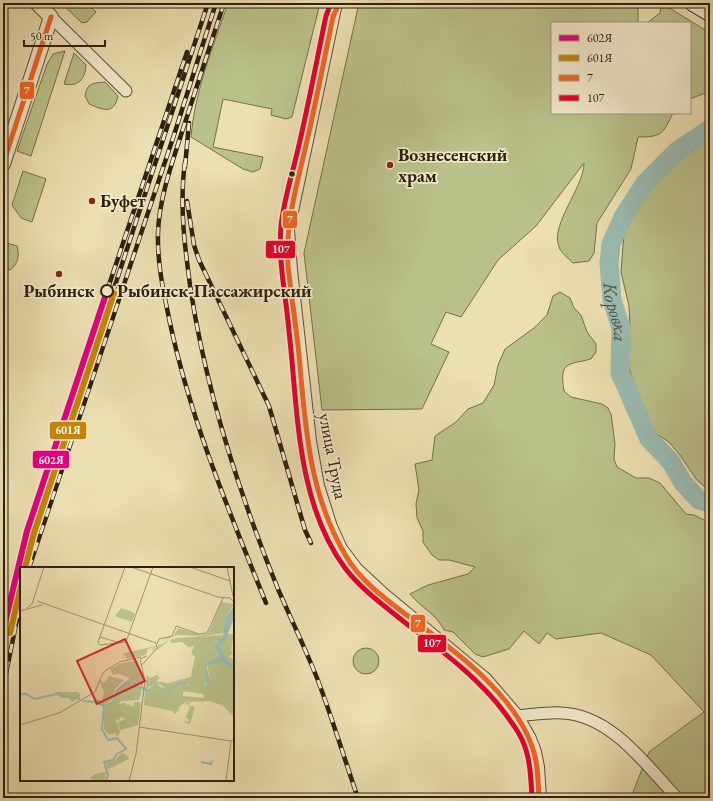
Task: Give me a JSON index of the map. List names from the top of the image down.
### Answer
{
  "streets": {
    "street": ["улица Труда"]
  },
  "water": ["Коровка"],
  "places": [
    "Вознесенский храм",
    "Буфет",
    "Рыбинск",
    "Рыбинск-Пассажирский"
  ],
  "lines": [
    "transit line 7",
    "transit line 107",
    "transit line 602Я",
    "transit line 601Я"
  ],
  "legend": [
    "602Я",
    "601Я",
    "7",
    "107"
  ],
  "scale_bar": "50 m"
}
